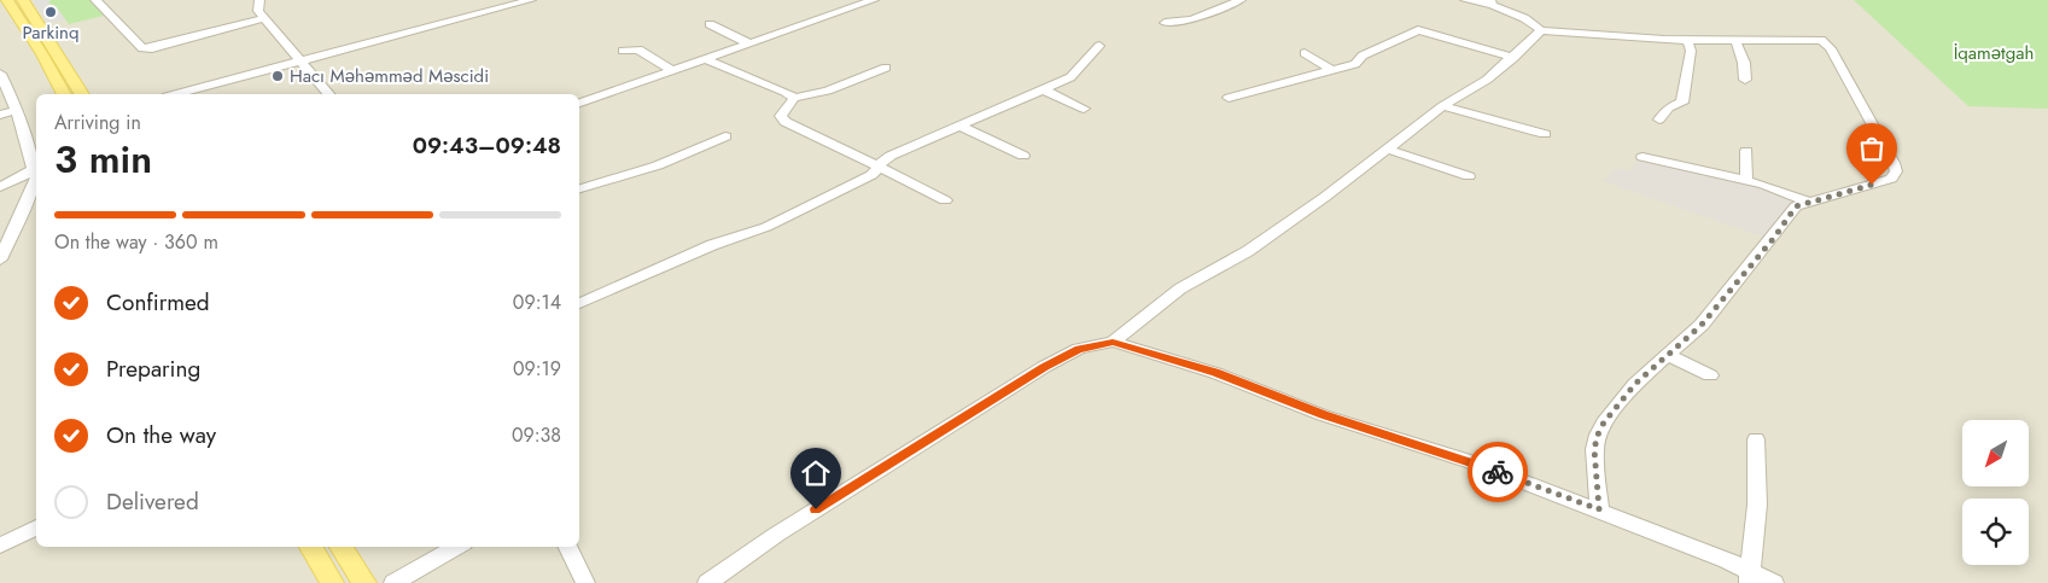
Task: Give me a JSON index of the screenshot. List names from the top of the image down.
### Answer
{
  "parks": ["İqamətgah"],
  "places": ["Parkinq", "Hacı Məhəmməd Məscidi"],
  "north": "bottom left",
  "page": {
    "heading": ["3 min", "Arriving in", "09:43–09:48"],
    "bar": "On the way · 360 m",
    "list": [
      ["Confirmed", "09:14"],
      ["Preparing", "09:19"],
      ["On the way", "09:38"],
      "Delivered"
    ]
  }
}
